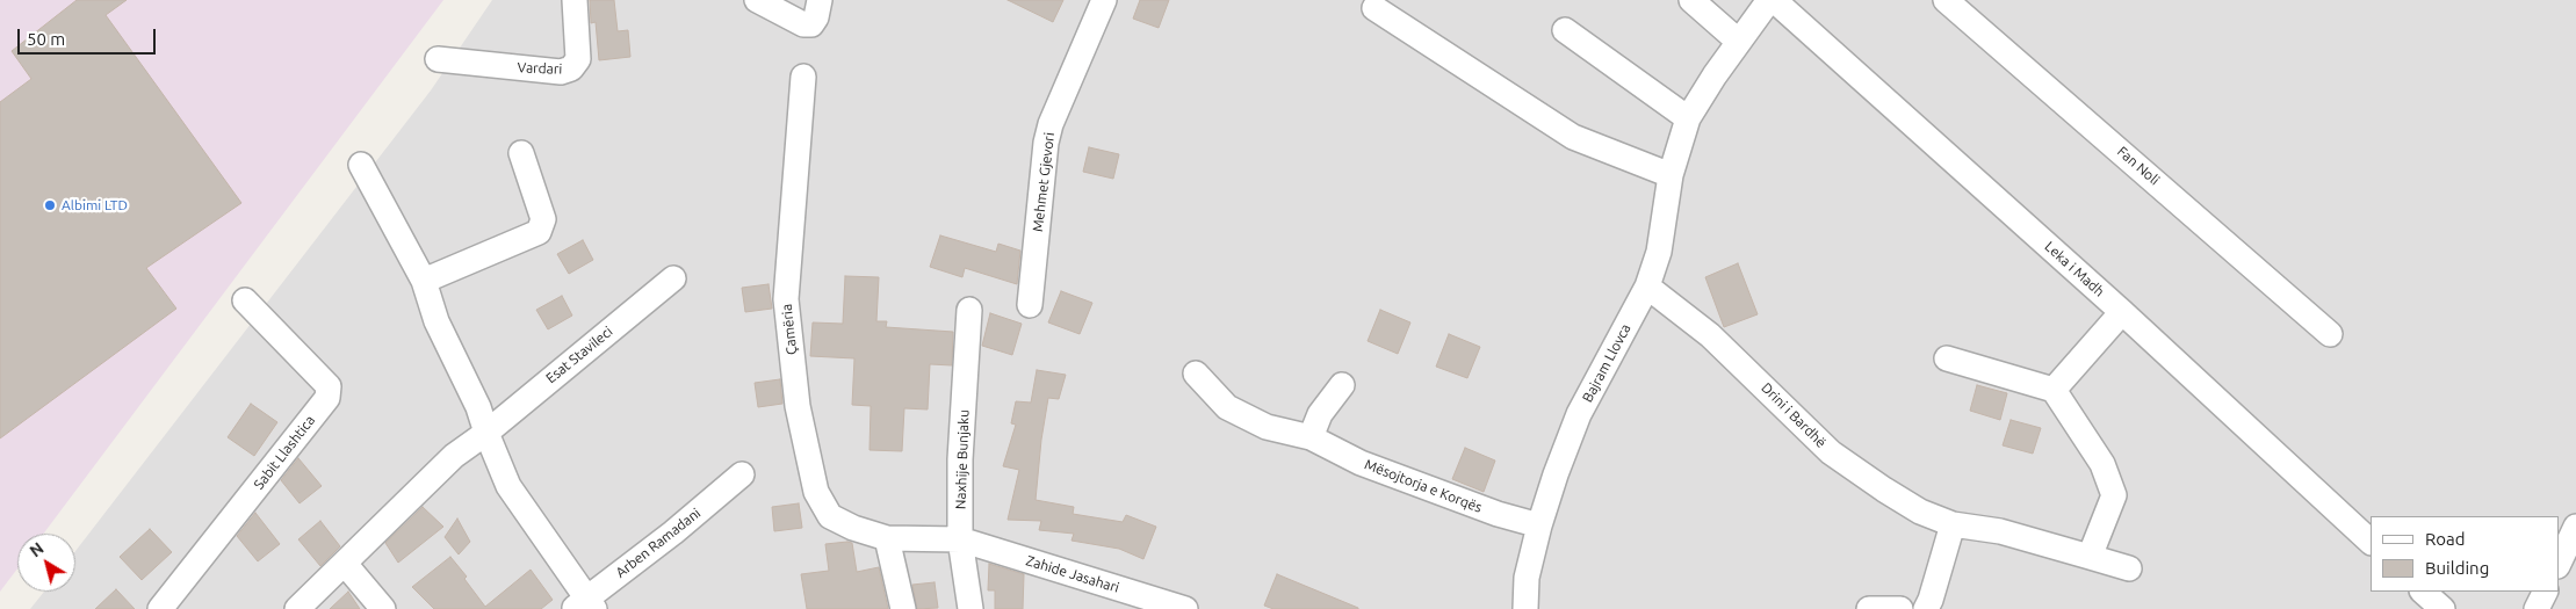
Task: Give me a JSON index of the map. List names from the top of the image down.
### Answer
{
  "streets": {
    "street": [
      "Vardari",
      "Fan Noli",
      "Mehmet Gjevori",
      "Leka i Madh",
      "Çamëria",
      "Esat Stavileci",
      "Bajram Llovca",
      "Drini i Bardhë",
      "Sabit Llashtica",
      "Naxhije Bunjaku",
      "Mësojtorja e Korqës",
      "Arben Ramadani",
      "Zahide Jasahari"
    ]
  },
  "crossings": [
    ["Leka i Madh", "Bajram Llovca"],
    ["Çamëria", "Naxhije Bunjaku"],
    ["Çamëria", "Zahide Jasahari"],
    ["Bajram Llovca", "Drini i Bardhë"],
    ["Bajram Llovca", "Mësojtorja e Korqës"],
    ["Naxhije Bunjaku", "Zahide Jasahari"]
  ],
  "places": ["Albimi LTD"],
  "legend": ["Road", "Building"],
  "scale_bar": "50 m",
  "north": "top left"
}
